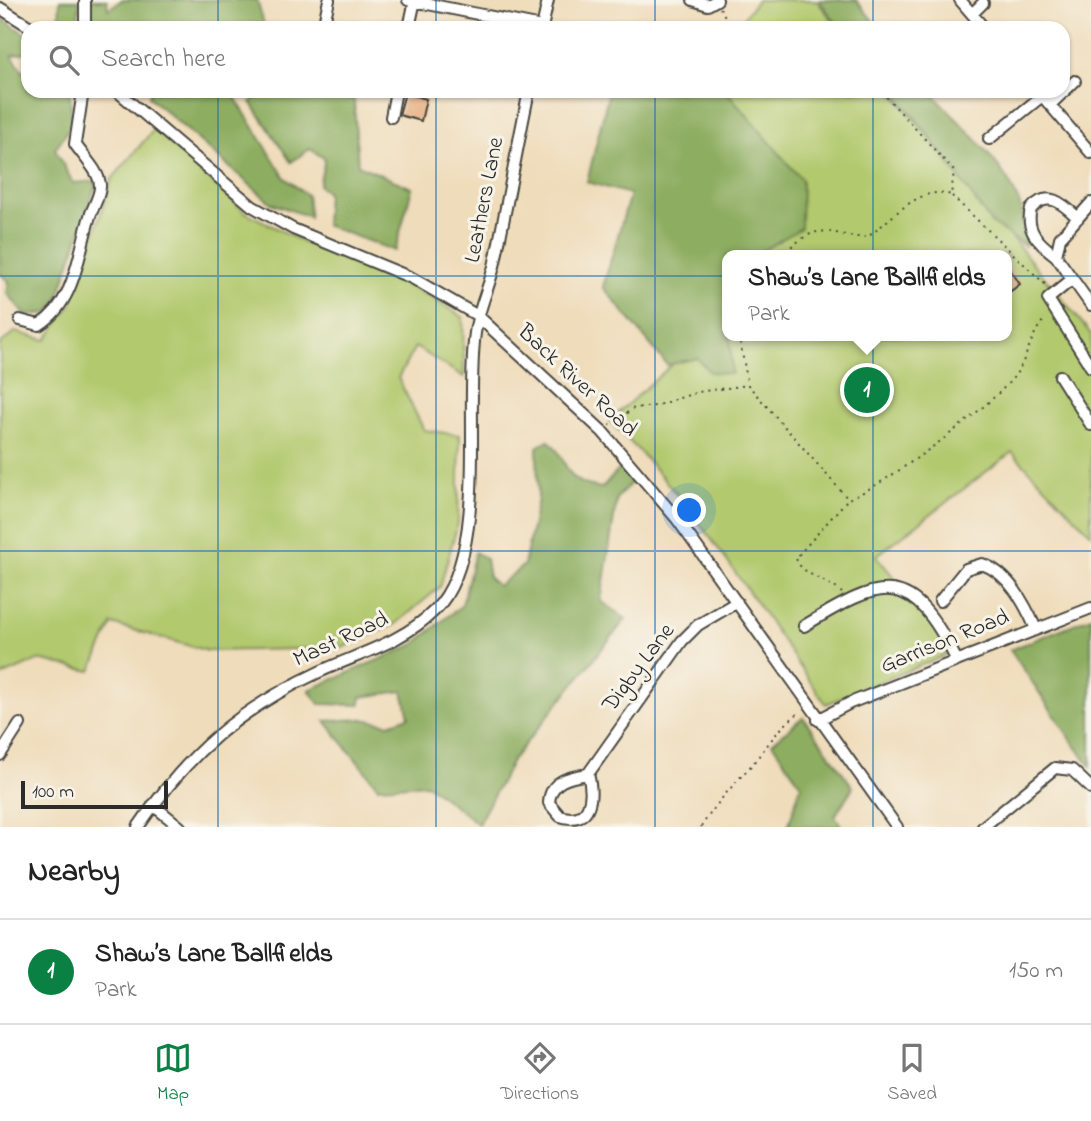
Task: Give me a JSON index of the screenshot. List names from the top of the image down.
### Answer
{
  "streets": {
    "street": [
      "Leathers Lane",
      "Back River Road",
      "Mast Road",
      "Garrison Road",
      "Digby Lane"
    ]
  },
  "crossings": [
    ["Leathers Lane", "Back River Road"],
    ["Leathers Lane", "Mast Road"],
    ["Back River Road", "Mast Road"],
    ["Back River Road", "Garrison Road"],
    ["Back River Road", "Digby Lane"]
  ],
  "scale_bar": "100 m",
  "page": {
    "search": "Search here",
    "popup": ["Shaw’s Lane Ballfields", "Park"],
    "pins": "1",
    "scale": "100 m",
    "heading": "Nearby",
    "list": [
      {
        "mark": "1",
        "name": "Shaw’s Lane Ballfields",
        "note": "Park",
        "value": "150 m"
      }
    ],
    "nav": ["Map", "Directions", "Saved"]
  }
}
